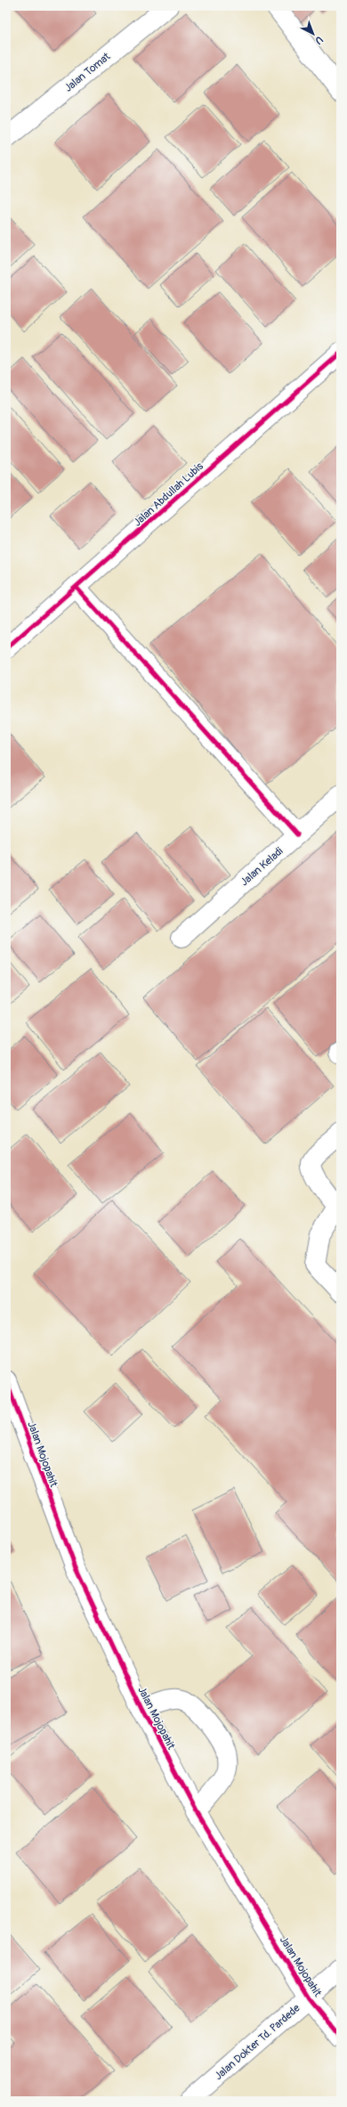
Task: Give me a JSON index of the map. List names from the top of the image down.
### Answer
{
  "streets": {
    "street": [
      "Jalan Tomat",
      "Jalan Abdullah Lubis",
      "Jalan Keladi",
      "Jalan Mojopahit",
      "Jalan Dokter Td. Pardede"
    ]
  },
  "crossings": [
    ["Jalan Mojopahit", "Jalan Dokter Td. Pardede"]
  ],
  "north": "bottom right"
}
